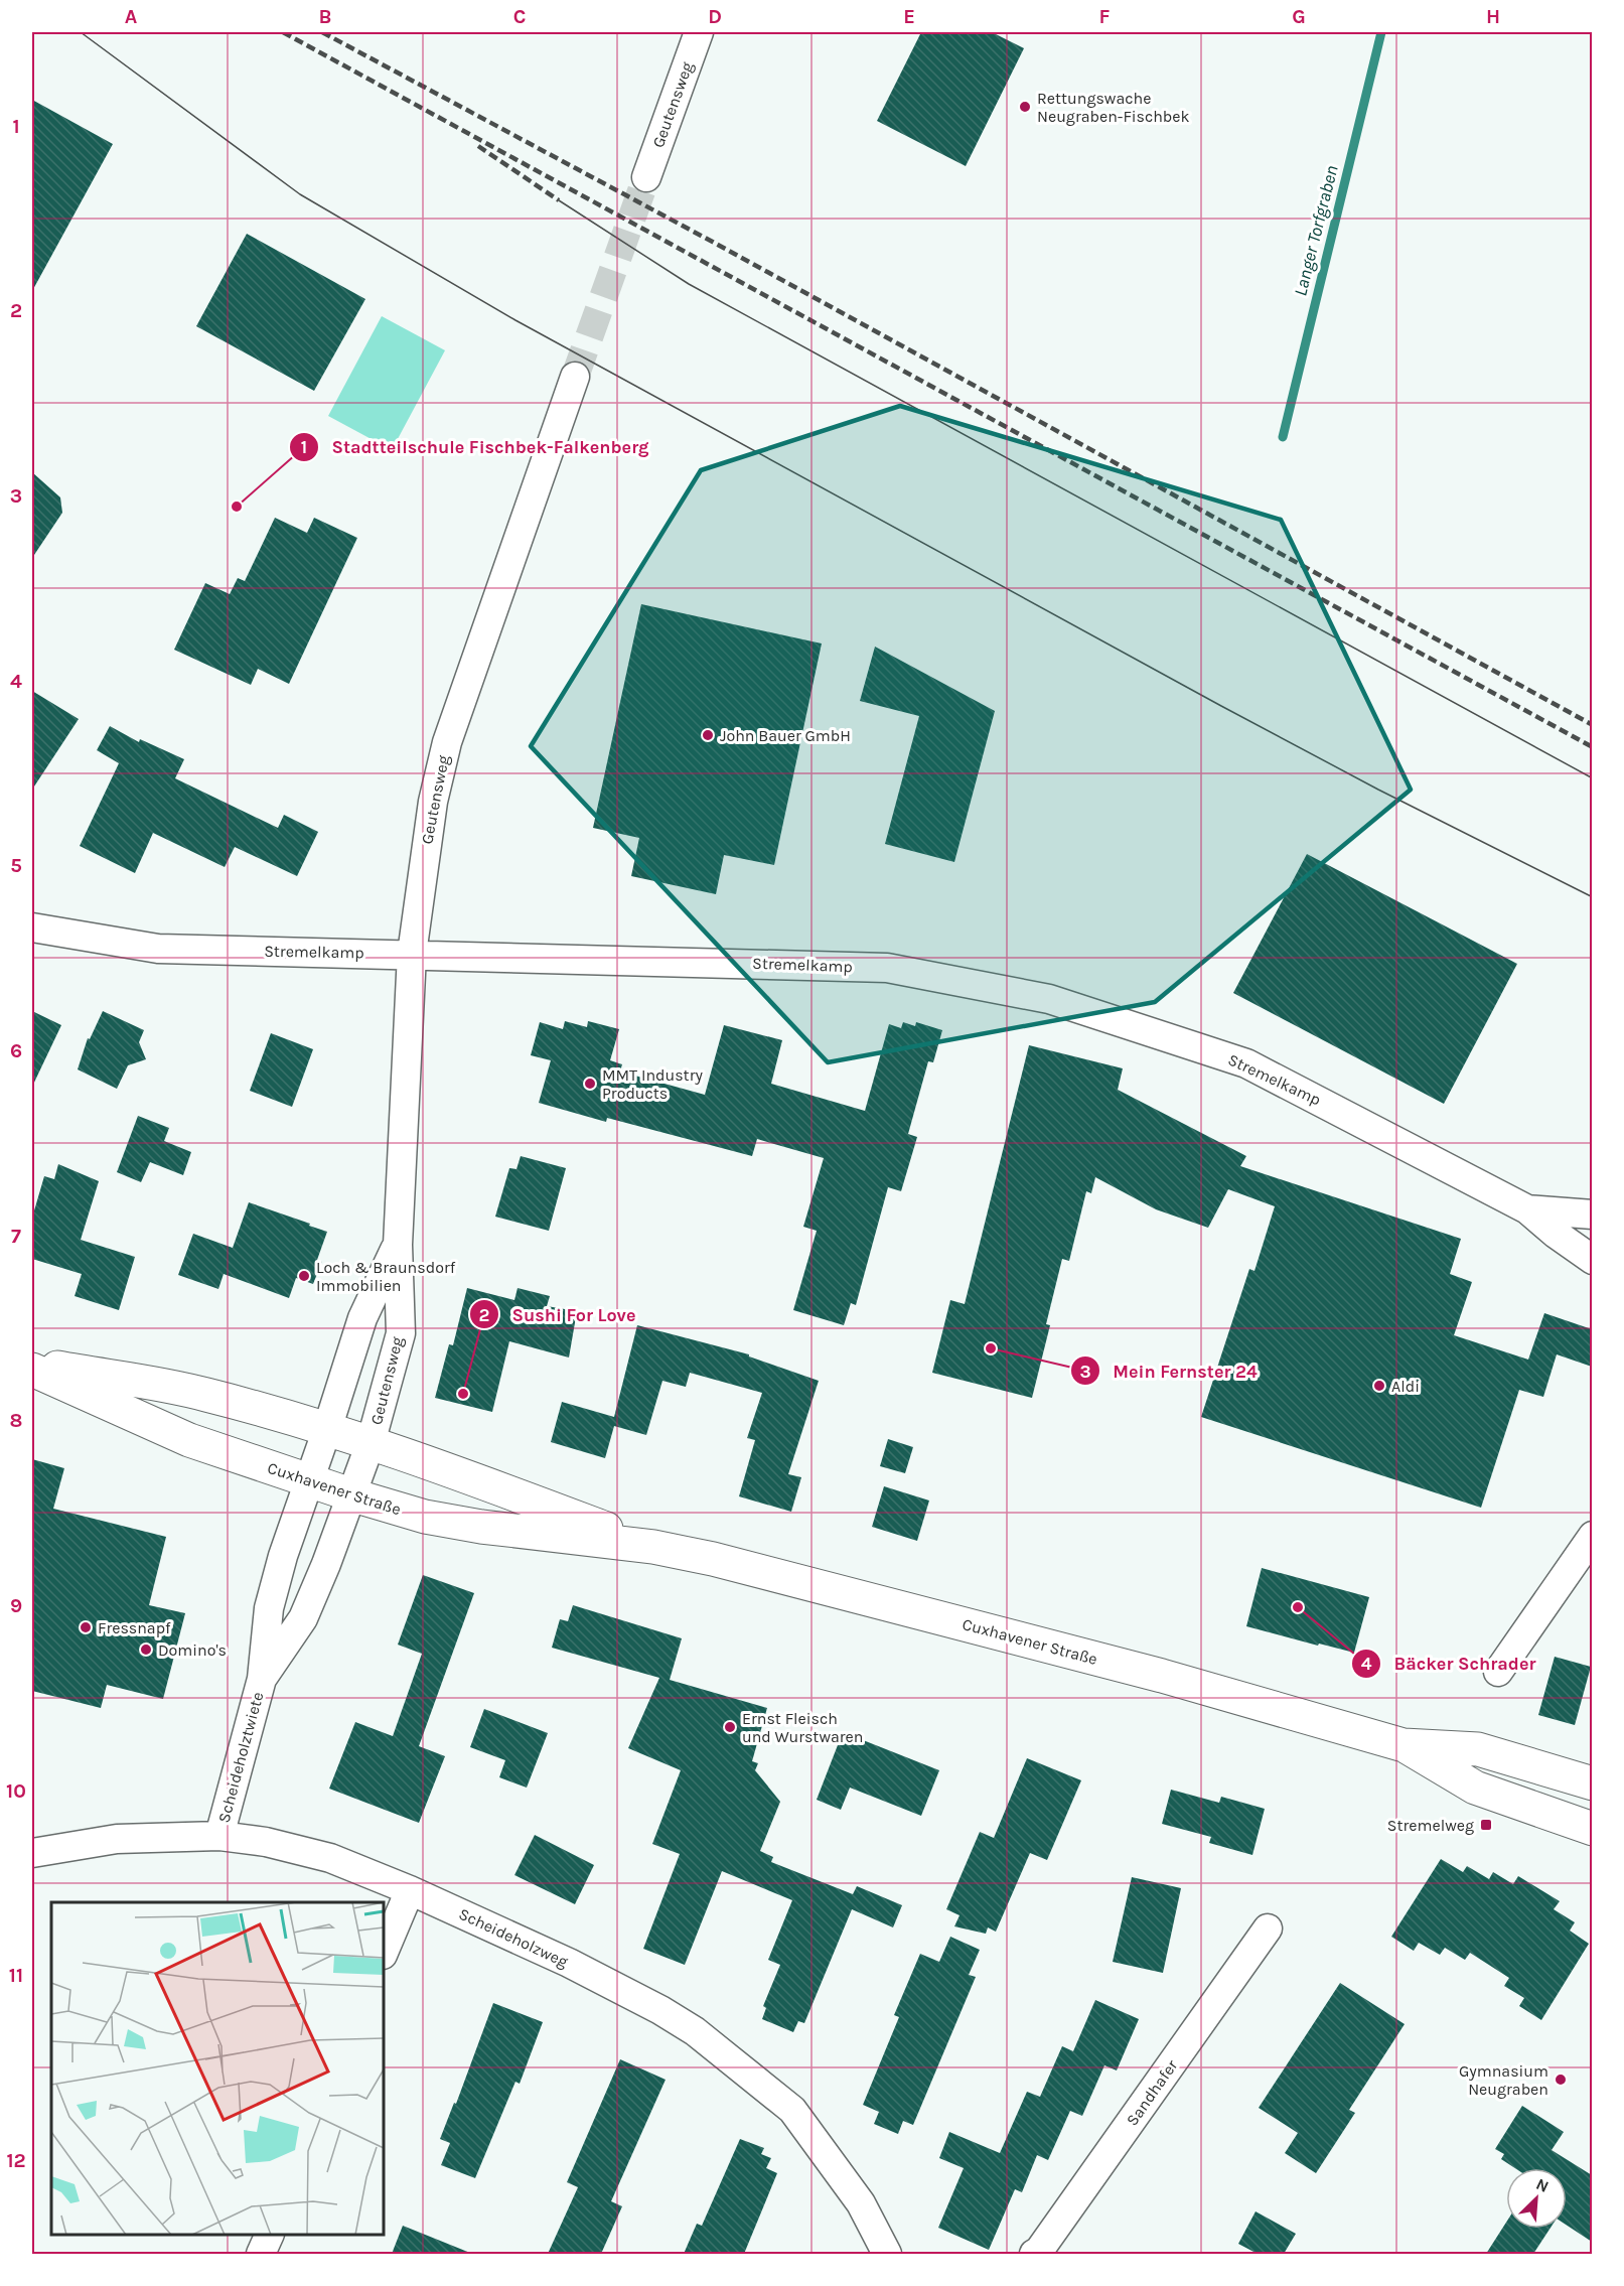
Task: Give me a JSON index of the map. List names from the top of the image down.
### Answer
{
  "streets": {
    "main road": ["Cuxhavener Straße"],
    "street": [
      "Geutensweg",
      "Stremelkamp",
      "Scheideholztwiete",
      "Scheideholzweg",
      "Sandhafer"
    ]
  },
  "crossings": [
    ["Geutensweg", "Stremelkamp"],
    ["Geutensweg", "Cuxhavener Straße"],
    ["Geutensweg", "Scheideholztwiete"],
    ["Cuxhavener Straße", "Scheideholztwiete"],
    ["Scheideholztwiete", "Scheideholzweg"]
  ],
  "water": ["Langer Torfgraben"],
  "places": {
    "other": [
      "Rettungswache Neugraben-Fischbek",
      "Stadtteilschule Fischbek-Falkenberg",
      "John Bauer GmbH",
      "MMT Industry Products",
      "Loch & Braunsdorf Immobilien",
      "Mein Fernster 24",
      "Aldi",
      "Sushi For Love",
      "Bäcker Schrader",
      "Fressnapf",
      "Domino's",
      "Ernst Fleisch und Wurstwaren",
      "Gymnasium Neugraben"
    ],
    "transit": ["Stremelweg"]
  },
  "north": "top right",
  "grid": {
    "columns": [
      "A",
      "B",
      "C",
      "D",
      "E",
      "F",
      "G",
      "H"
    ],
    "rows": [
      "1",
      "2",
      "3",
      "4",
      "5",
      "6",
      "7",
      "8",
      "9",
      "10",
      "11",
      "12"
    ]
  }
}
